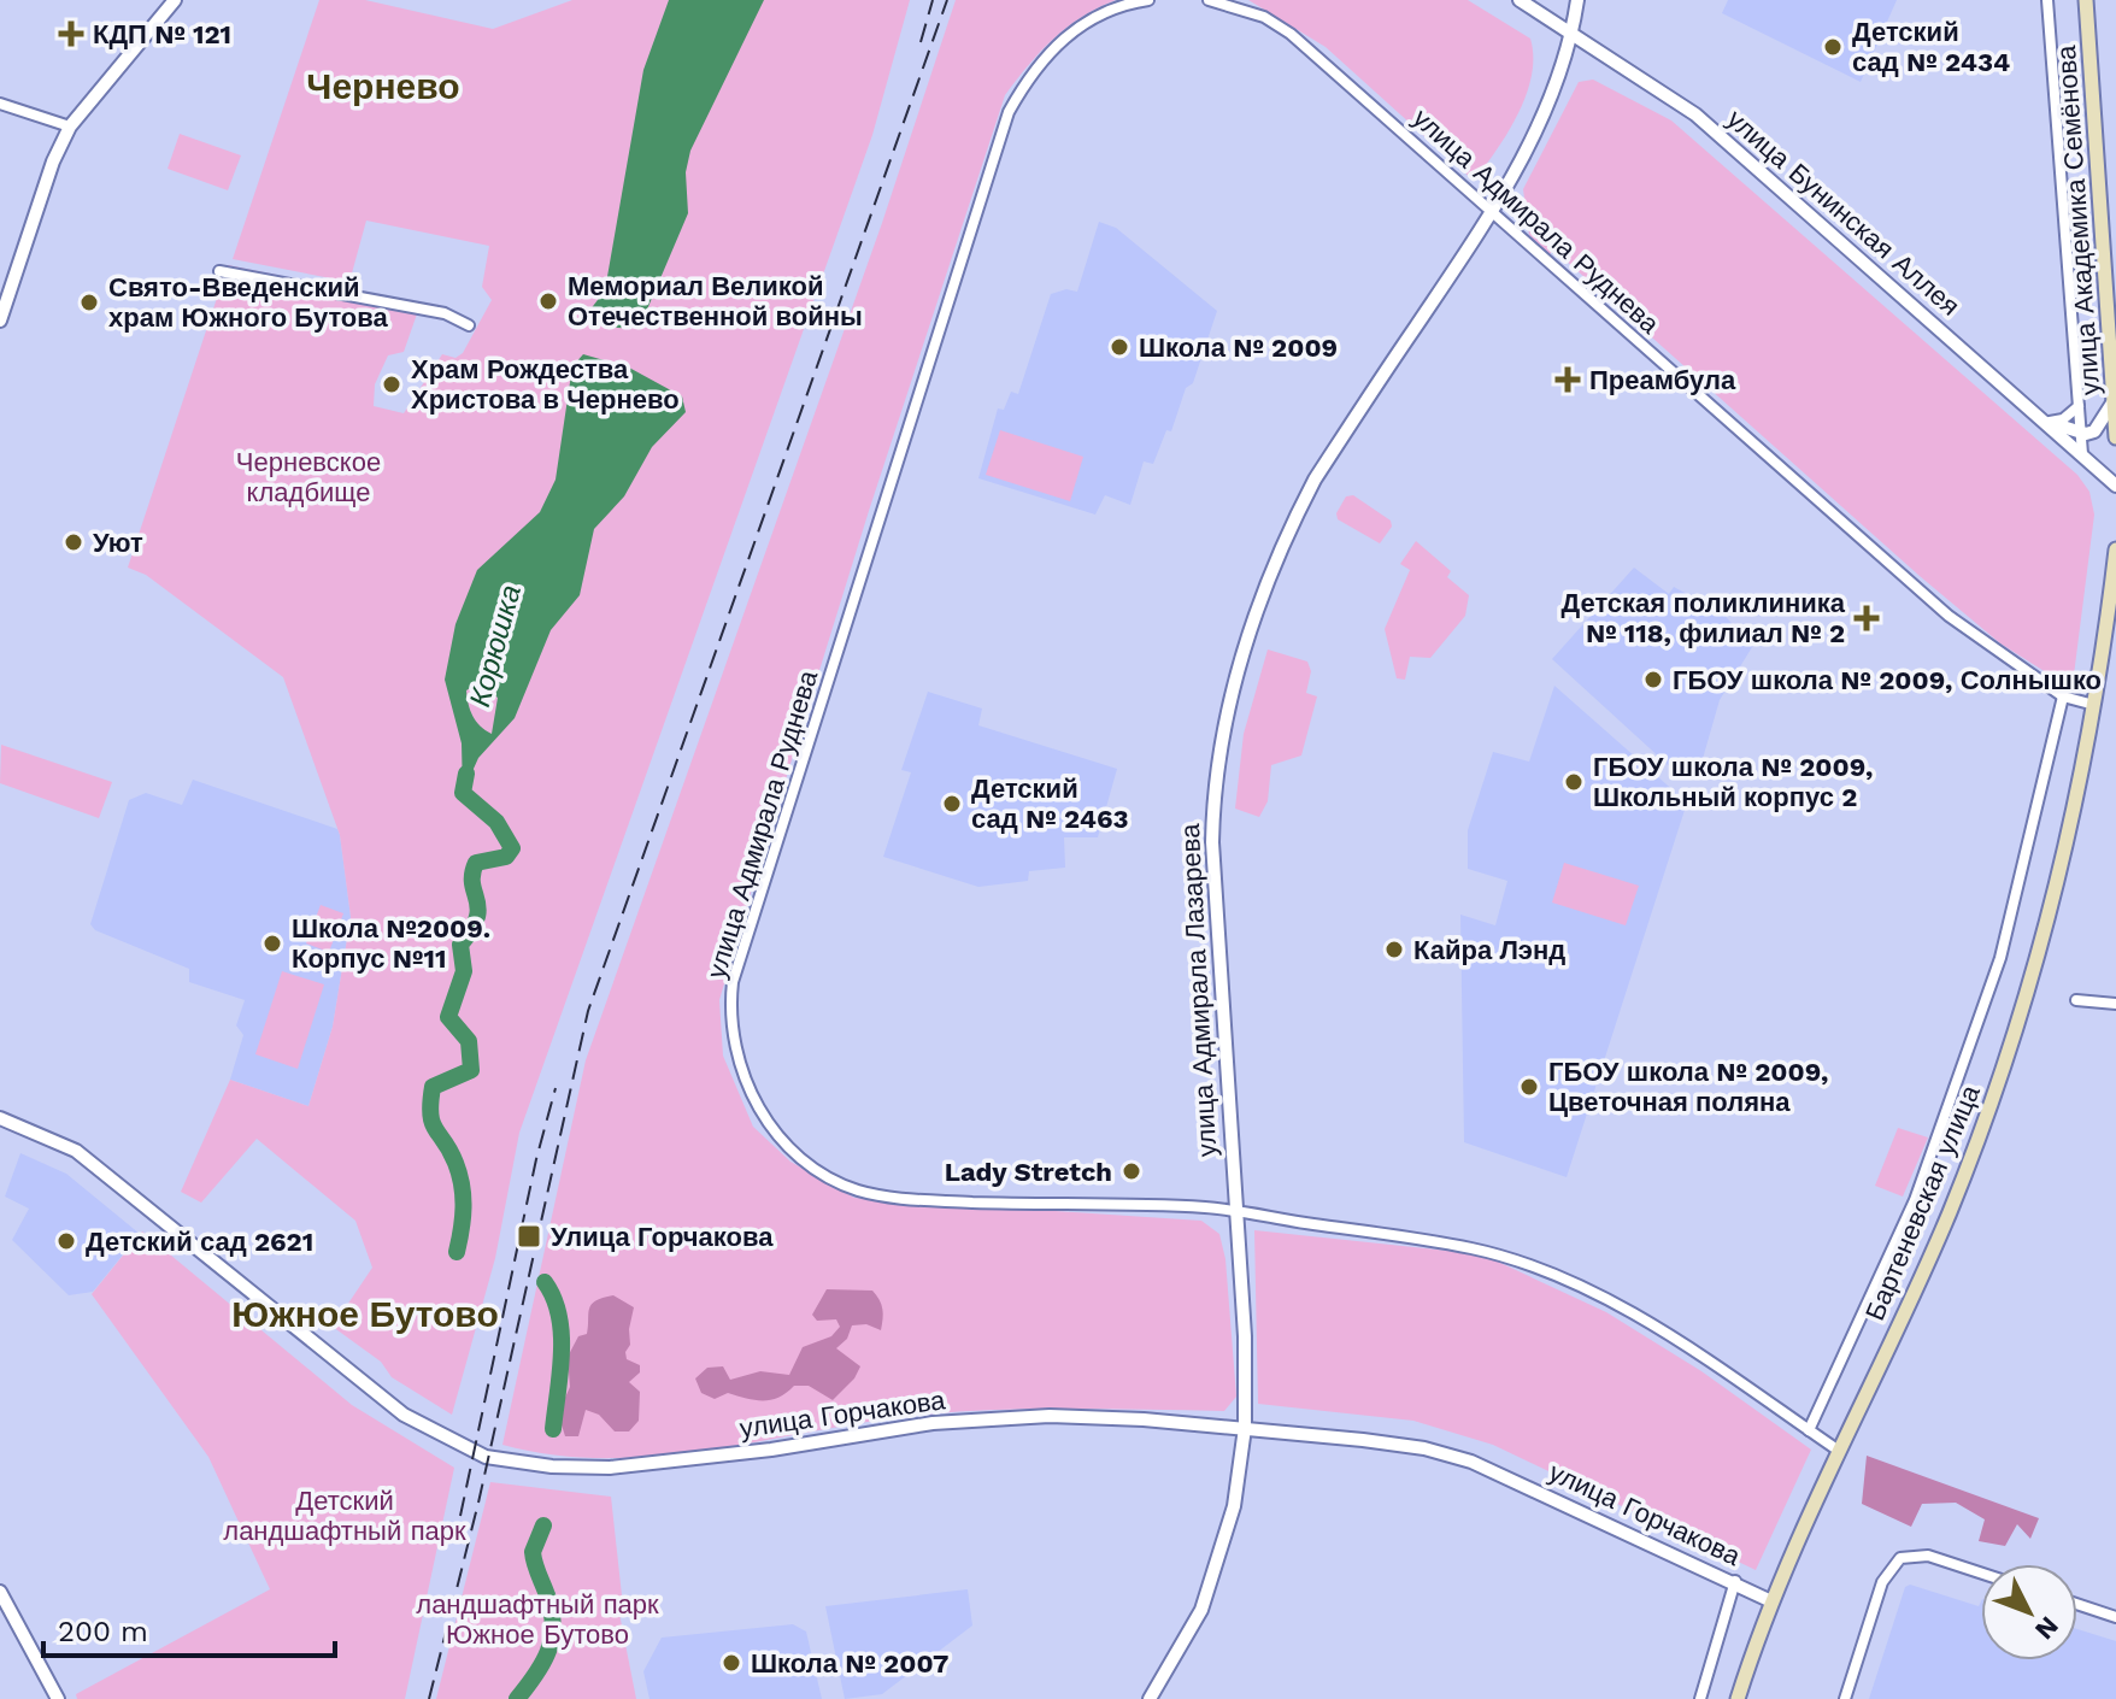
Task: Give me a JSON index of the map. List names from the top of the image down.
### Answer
{
  "streets": {
    "main road": ["улица Академика Семёнова", "Бартеневская улица"],
    "street": [
      "улица Бунинская Аллея",
      "улица Адмирала Руднева",
      "улица Адмирала Лазарева",
      "улица Горчакова"
    ]
  },
  "crossings": [
    ["улица Бунинская Аллея", "улица Адмирала Лазарева"],
    ["улица Адмирала Руднева", "улица Адмирала Лазарева"],
    ["улица Адмирала Руднева", "Бартеневская улица"],
    ["улица Адмирала Лазарева", "улица Горчакова"],
    ["Бартеневская улица", "улица Горчакова"]
  ],
  "districts": ["Чернево", "Южное Бутово"],
  "water": ["Корюшка"],
  "parks": ["Черневское кладбище", "Детский ландшафтный парк", "ландшафтный парк Южное Бутово"],
  "places": {
    "health": ["КДП № 121", "Преамбула", "Детская поликлиника № 118, филиал № 2"],
    "other": [
      "Детский сад № 2434",
      "Мемориал Великой Отечественной войны",
      "Свято-Введенский храм Южного Бутова",
      "Школа № 2009",
      "Храм Рождества Христова в Чернево",
      "Уют",
      "ГБОУ школа № 2009, Солнышко",
      "ГБОУ школа № 2009, Школьный корпус 2",
      "Детский сад № 2463",
      "Школа №2009. Корпус №11",
      "Кайра Лэнд",
      "ГБОУ школа № 2009, Цветочная поляна",
      "Lady Stretch",
      "Детский сад 2621",
      "Школа № 2007"
    ],
    "transit": ["Улица Горчакова"]
  },
  "scale_bar": "200 m",
  "north": "bottom right"
}
